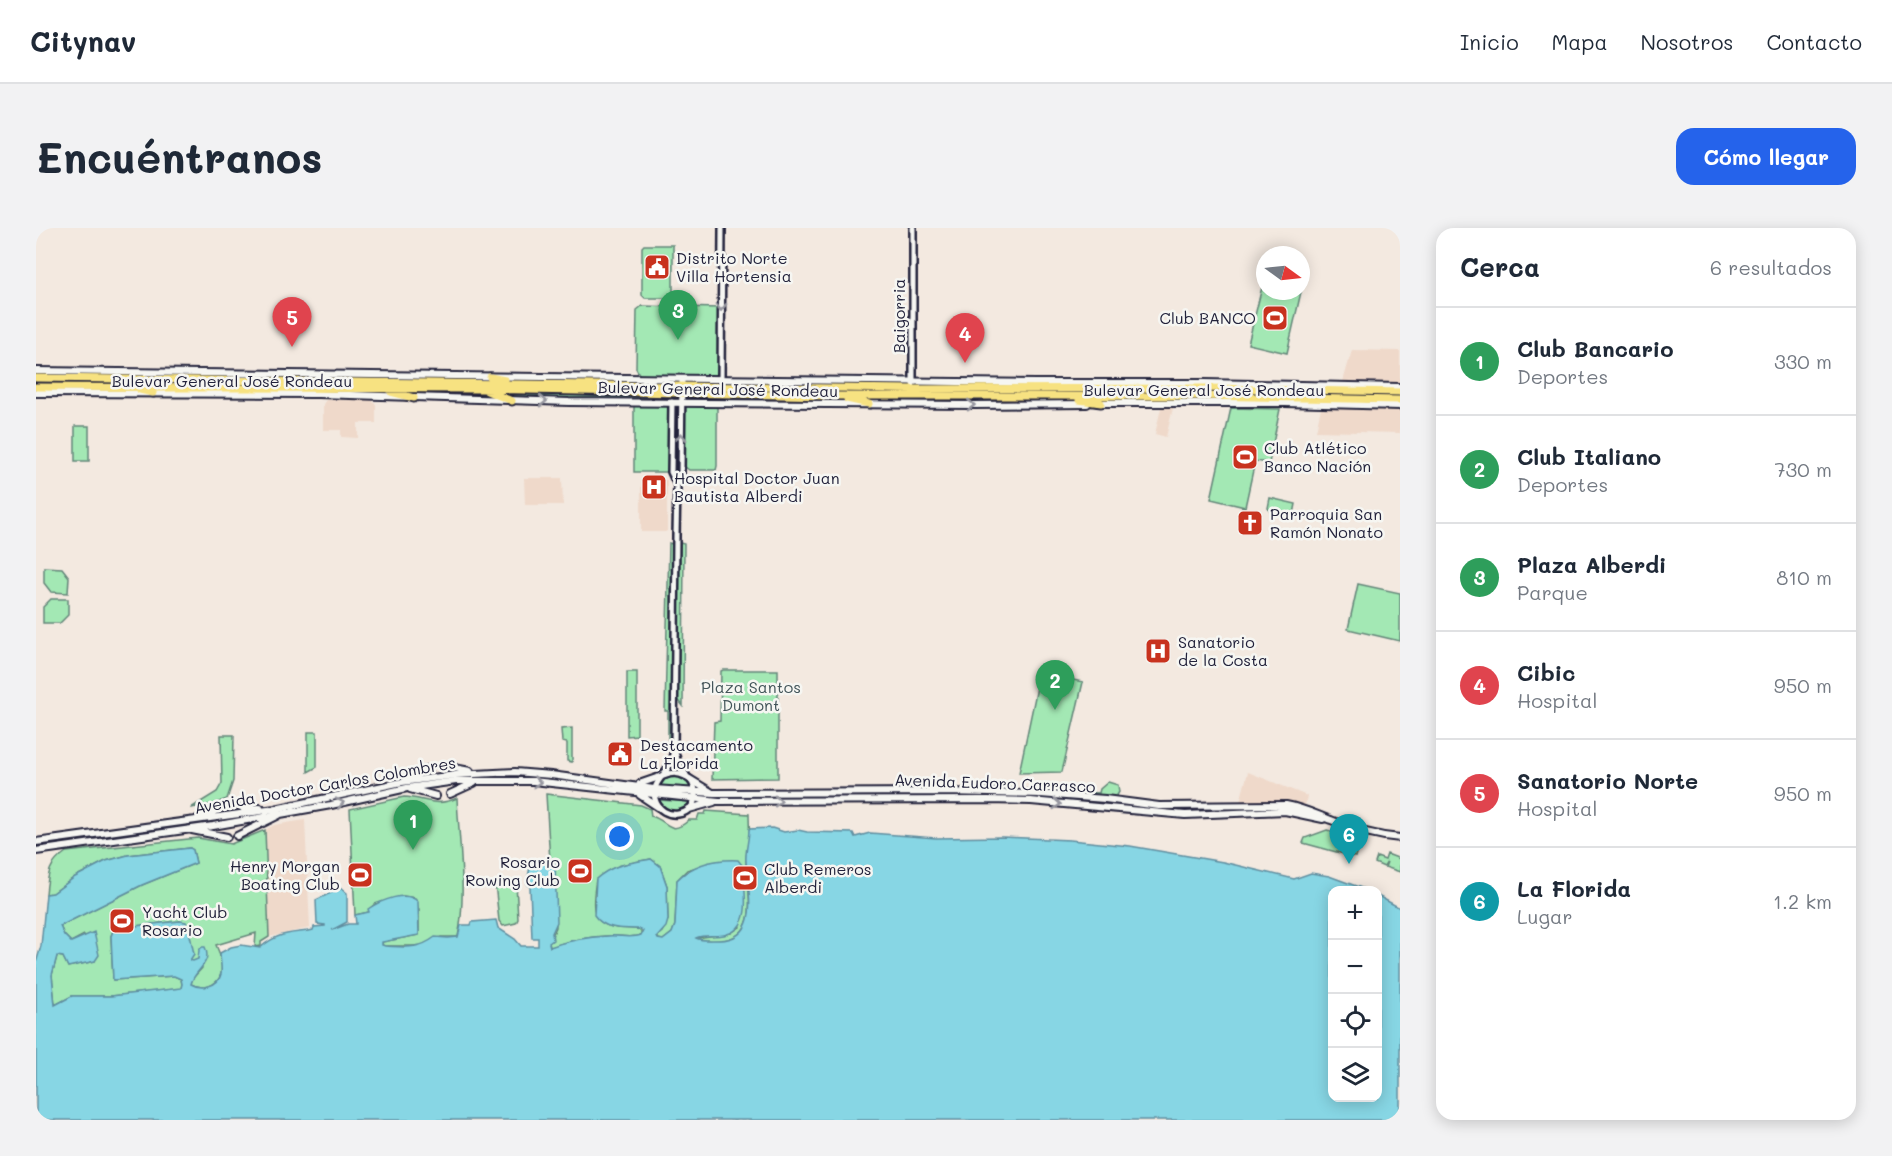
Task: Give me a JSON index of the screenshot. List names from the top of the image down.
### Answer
{
  "streets": {
    "main road": ["Bulevar General José Rondeau", "Avenida Eudoro Carrasco", "Avenida Doctor Carlos Colombres"],
    "street": ["Baigorria"]
  },
  "crossings": [
    ["Baigorria", "Bulevar General José Rondeau"],
    ["Avenida Eudoro Carrasco", "Avenida Doctor Carlos Colombres"]
  ],
  "parks": ["Plaza Santos Dumont"],
  "places": {
    "public building": ["Distrito Norte Villa Hortensia", "Destacamento La Florida"],
    "sports": [
      "Club BANCO",
      "Club Atlético Banco Nación",
      "Rosario Rowing Club",
      "Henry Morgan Boating Club",
      "Club Remeros Alberdi",
      "Yacht Club Rosario"
    ],
    "hospital": ["Hospital Doctor Juan Bautista Alberdi", "Sanatorio de la Costa"],
    "church": ["Parroquia San Ramón Nonato"]
  },
  "north": "right",
  "page": {
    "header": "Citynav",
    "nav": [
      "Inicio",
      "Mapa",
      "Nosotros",
      "Contacto"
    ],
    "buttons": "Cómo llegar",
    "title": "Encuéntranos",
    "heading": ["Cerca", "6 resultados"],
    "pins": [
      "3",
      "5",
      "4",
      "2",
      "1",
      "6"
    ],
    "list": [
      {
        "mark": "1",
        "name": "Club Bancario",
        "note": "Deportes",
        "value": "330 m"
      },
      {
        "mark": "2",
        "name": "Club Italiano",
        "note": "Deportes",
        "value": "730 m"
      },
      {
        "mark": "3",
        "name": "Plaza Alberdi",
        "note": "Parque",
        "value": "810 m"
      },
      {
        "mark": "4",
        "name": "Cibic",
        "note": "Hospital",
        "value": "950 m"
      },
      {
        "mark": "5",
        "name": "Sanatorio Norte",
        "note": "Hospital",
        "value": "950 m"
      },
      {
        "mark": "6",
        "name": "La Florida",
        "note": "Lugar",
        "value": "1.2 km"
      }
    ],
    "map_buttons": ["+", "−"]
  }
}
